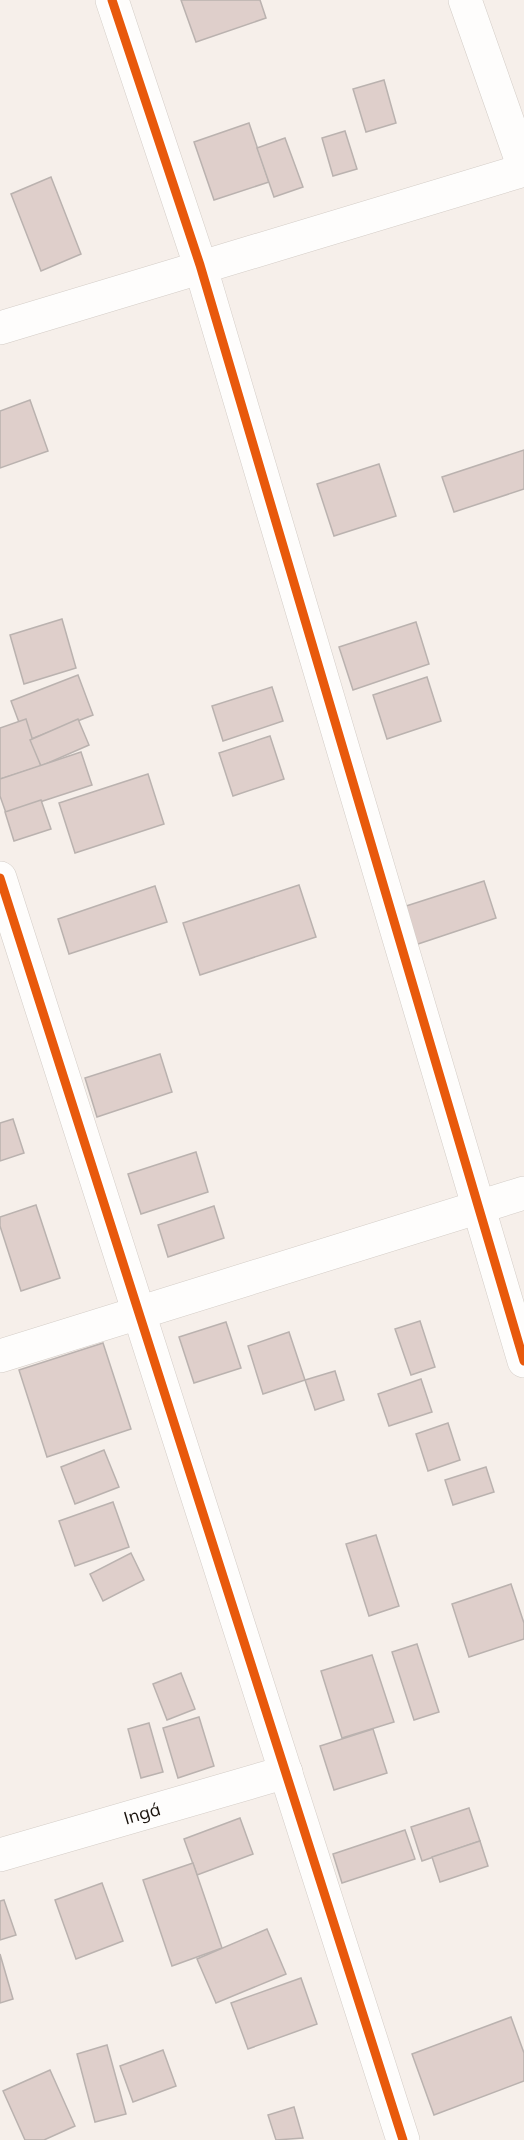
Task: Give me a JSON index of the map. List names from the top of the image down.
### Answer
{
  "streets": {
    "street": ["Ingá"]
  }
}
